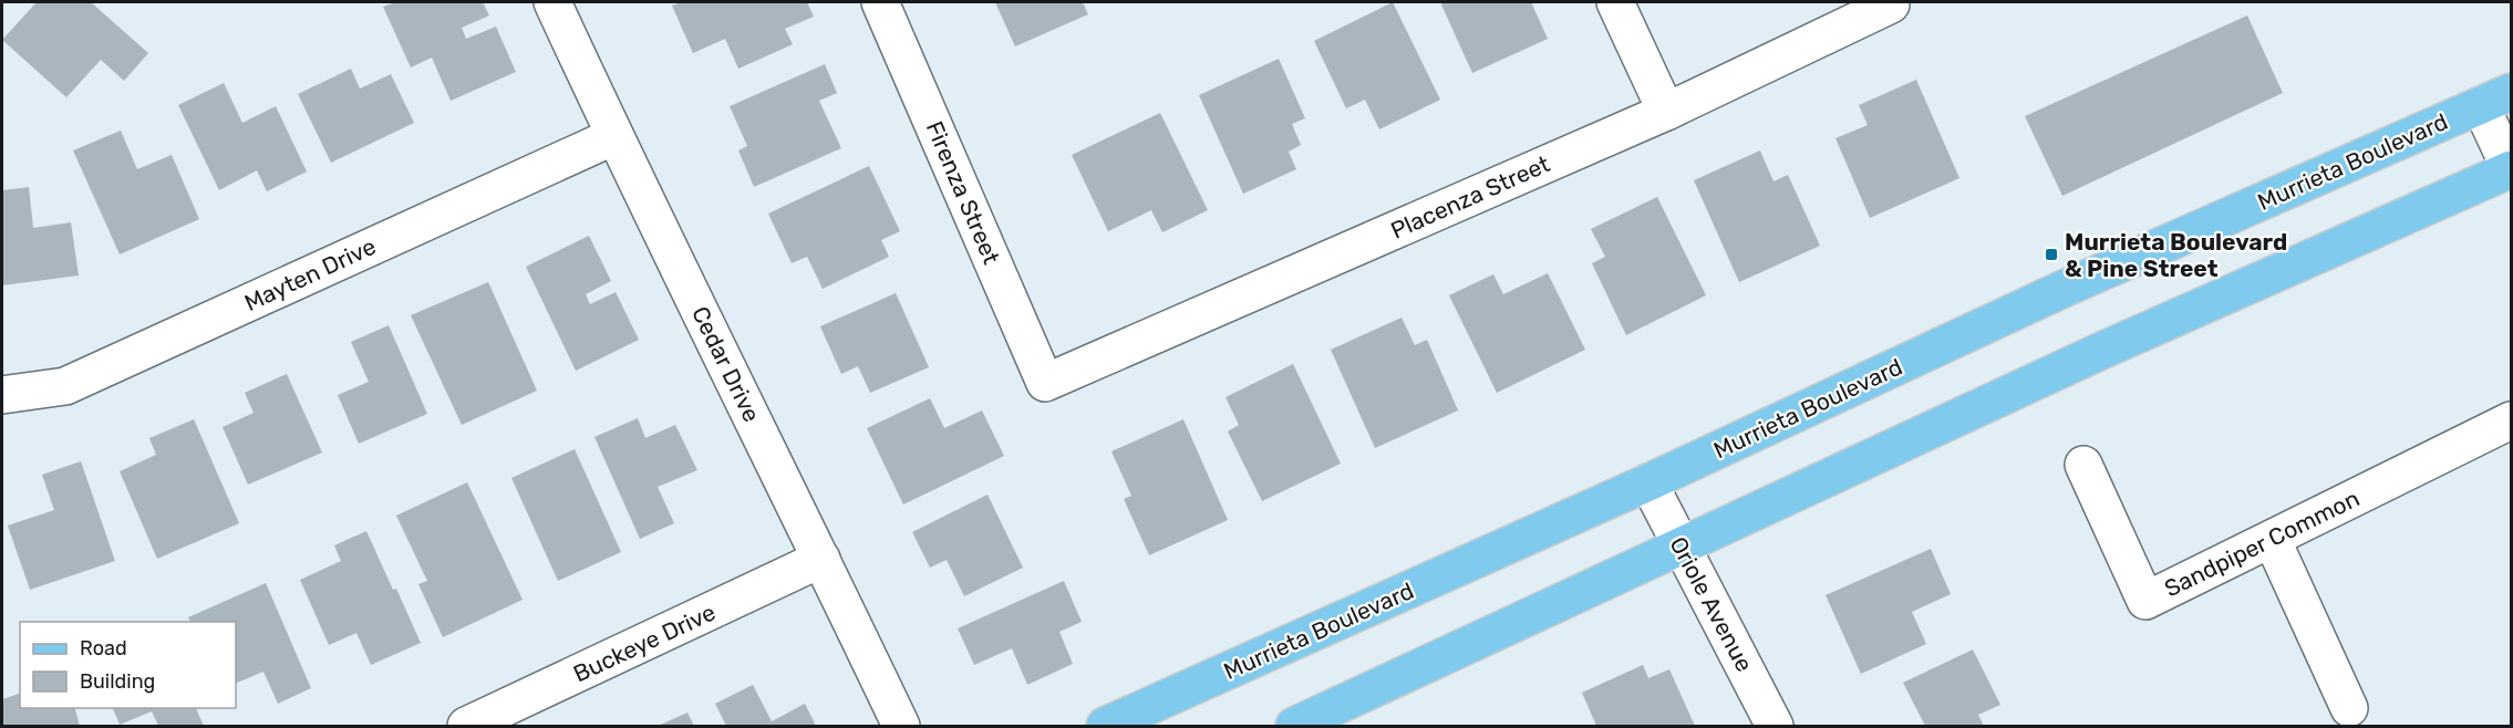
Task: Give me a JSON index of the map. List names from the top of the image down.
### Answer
{
  "streets": {
    "main road": ["Murrieta Boulevard"],
    "street": [
      "Firenza Street",
      "Placenza Street",
      "Mayten Drive",
      "Cedar Drive",
      "Sandpiper Common",
      "Oriole Avenue",
      "Buckeye Drive"
    ]
  },
  "crossings": [
    ["Murrieta Boulevard", "Oriole Avenue"],
    ["Firenza Street", "Placenza Street"],
    ["Mayten Drive", "Cedar Drive"],
    ["Cedar Drive", "Buckeye Drive"]
  ],
  "places": {
    "transit": ["Murrieta Boulevard & Pine Street"]
  },
  "legend": ["Road", "Building"]
}
